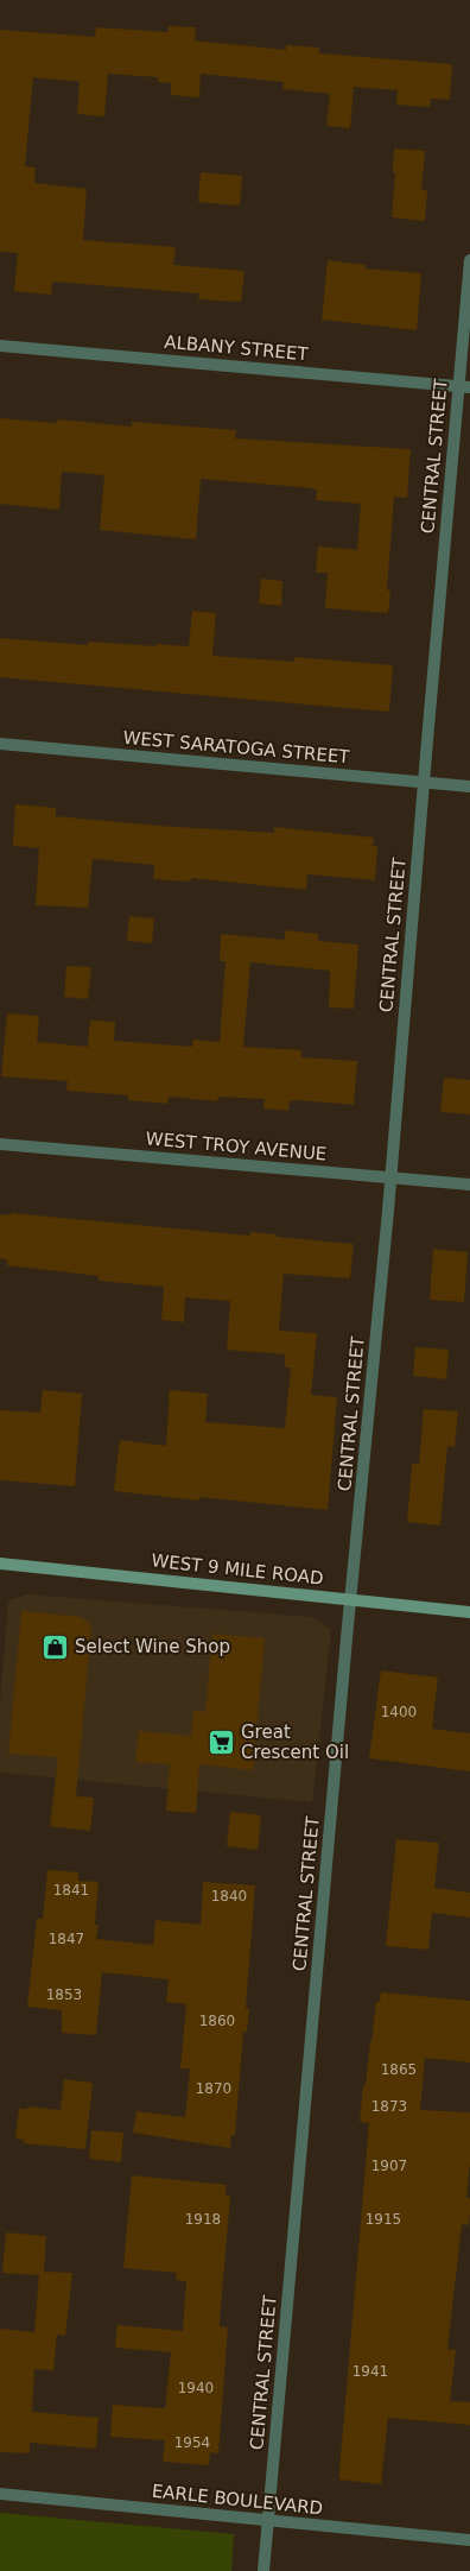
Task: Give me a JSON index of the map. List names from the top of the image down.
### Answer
{
  "streets": {
    "main road": ["WEST 9 MILE ROAD"],
    "street": [
      "ALBANY STREET",
      "CENTRAL STREET",
      "WEST SARATOGA STREET",
      "WEST TROY AVENUE",
      "EARLE BOULEVARD"
    ]
  },
  "crossings": [
    ["ALBANY STREET", "CENTRAL STREET"],
    ["CENTRAL STREET", "WEST SARATOGA STREET"],
    ["CENTRAL STREET", "WEST TROY AVENUE"],
    ["CENTRAL STREET", "WEST 9 MILE ROAD"],
    ["CENTRAL STREET", "EARLE BOULEVARD"]
  ],
  "places": {
    "shop": ["Select Wine Shop"],
    "supermarket": ["Great Crescent Oil"]
  },
  "house_numbers": [
    "1400",
    "1841",
    "1840",
    "1847",
    "1853",
    "1860",
    "1865",
    "1870",
    "1873",
    "1907",
    "1918",
    "1915",
    "1941",
    "1940",
    "1954"
  ]
}
